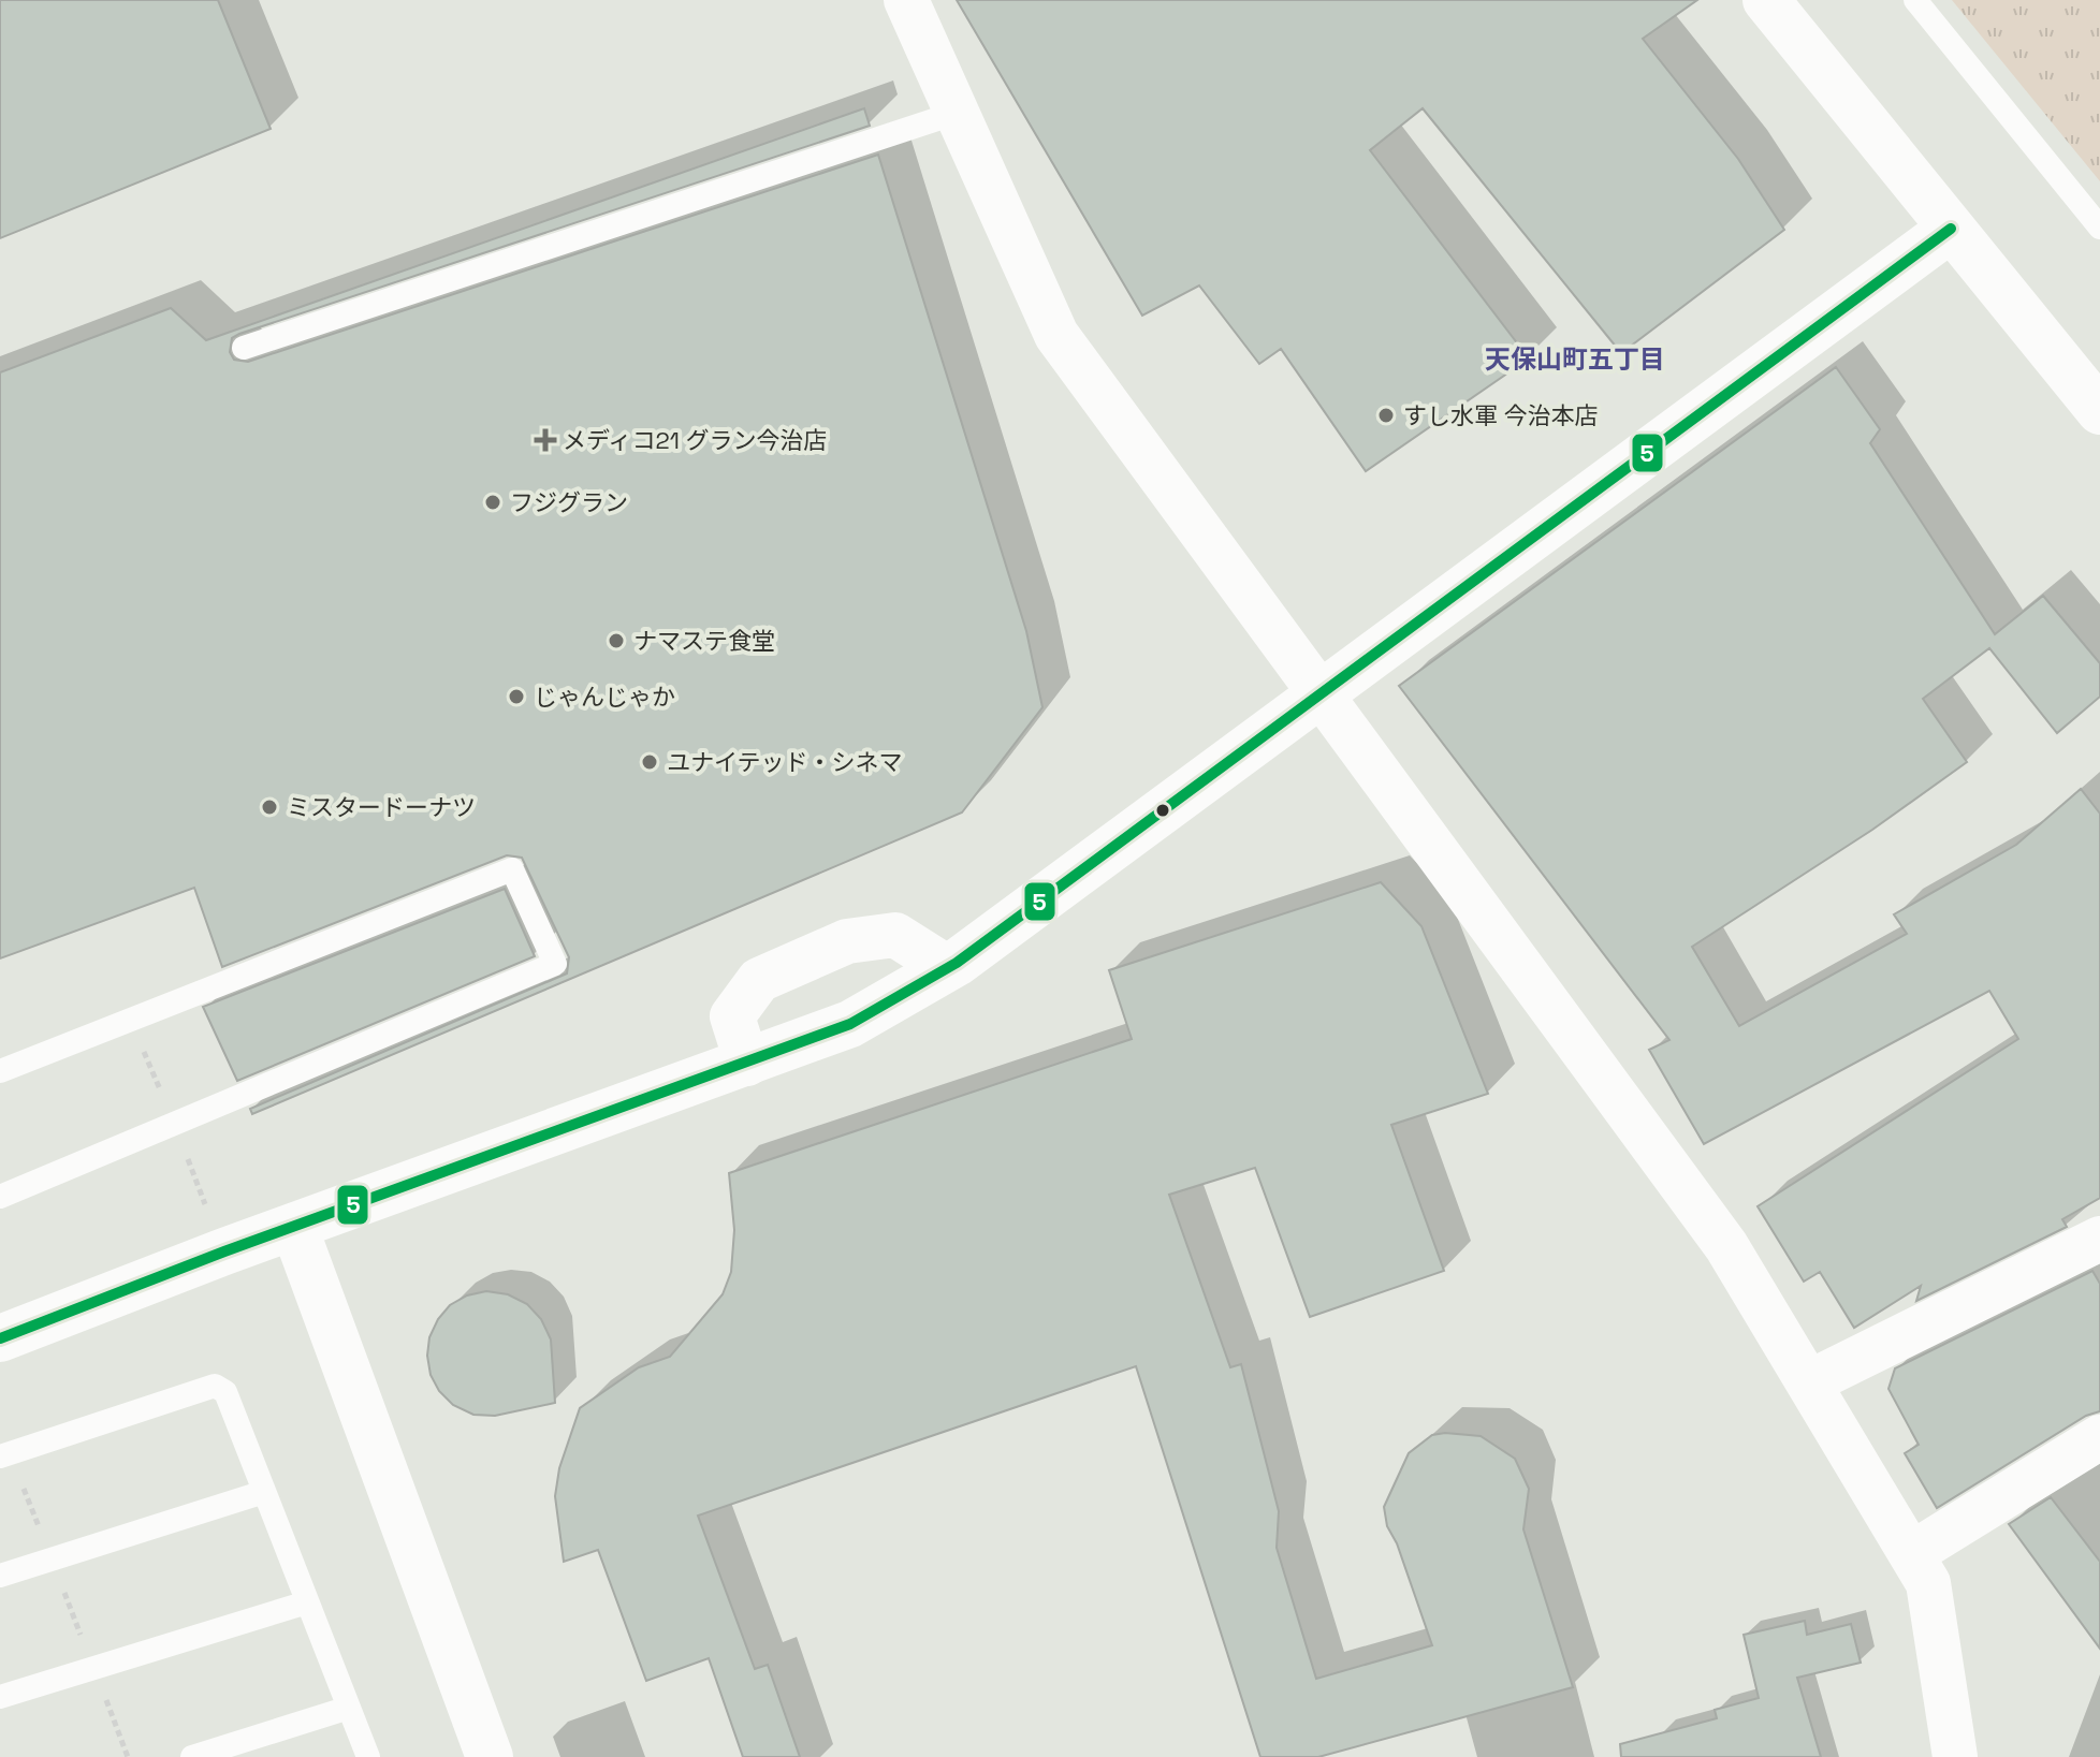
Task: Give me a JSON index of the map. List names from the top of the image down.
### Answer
{
  "districts": ["天保山町五丁目"],
  "places": {
    "other": [
      "すし水軍 今治本店",
      "フジグラン",
      "ナマステ食堂",
      "じゃんじゃか",
      "ユナイテッド・シネマ",
      "ミスタードーナツ"
    ],
    "health": ["メディコ21 グラン今治店"]
  },
  "lines": ["transit line 5"]
}
